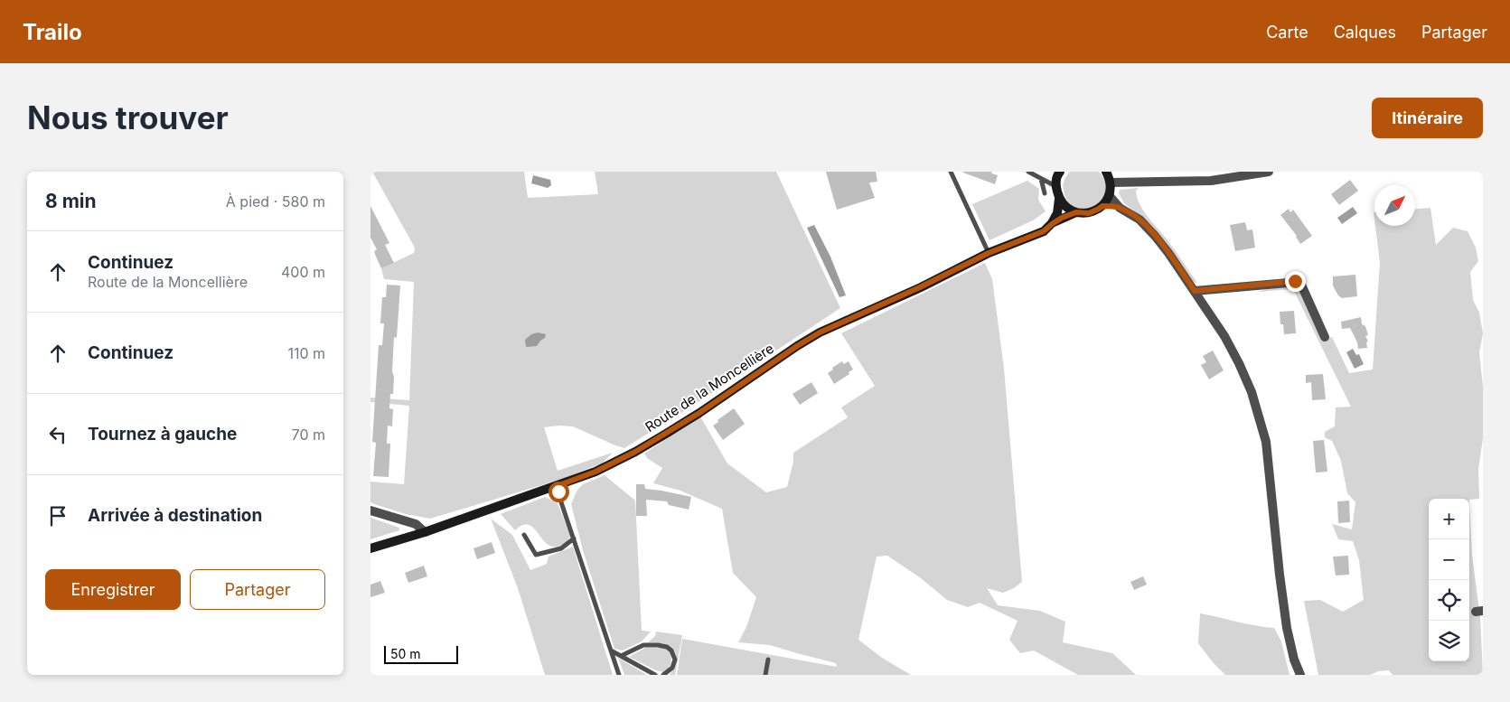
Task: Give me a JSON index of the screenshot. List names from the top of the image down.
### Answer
{
  "streets": {
    "street": ["Route de la Moncellière"]
  },
  "scale_bar": "50 m",
  "north": "top right",
  "page": {
    "header": "Trailo",
    "nav": ["Carte", "Calques", "Partager"],
    "buttons": [
      "Itinéraire",
      ["Enregistrer", "Partager"]
    ],
    "title": "Nous trouver",
    "heading": ["8 min", "À pied · 580 m"],
    "list": [
      ["Continuez", "Route de la Moncellière", "400 m"],
      ["Continuez", "110 m"],
      ["Tournez à gauche", "70 m"],
      "Arrivée à destination"
    ],
    "map_buttons": ["+", "−"],
    "scale": "50 m"
  }
}
